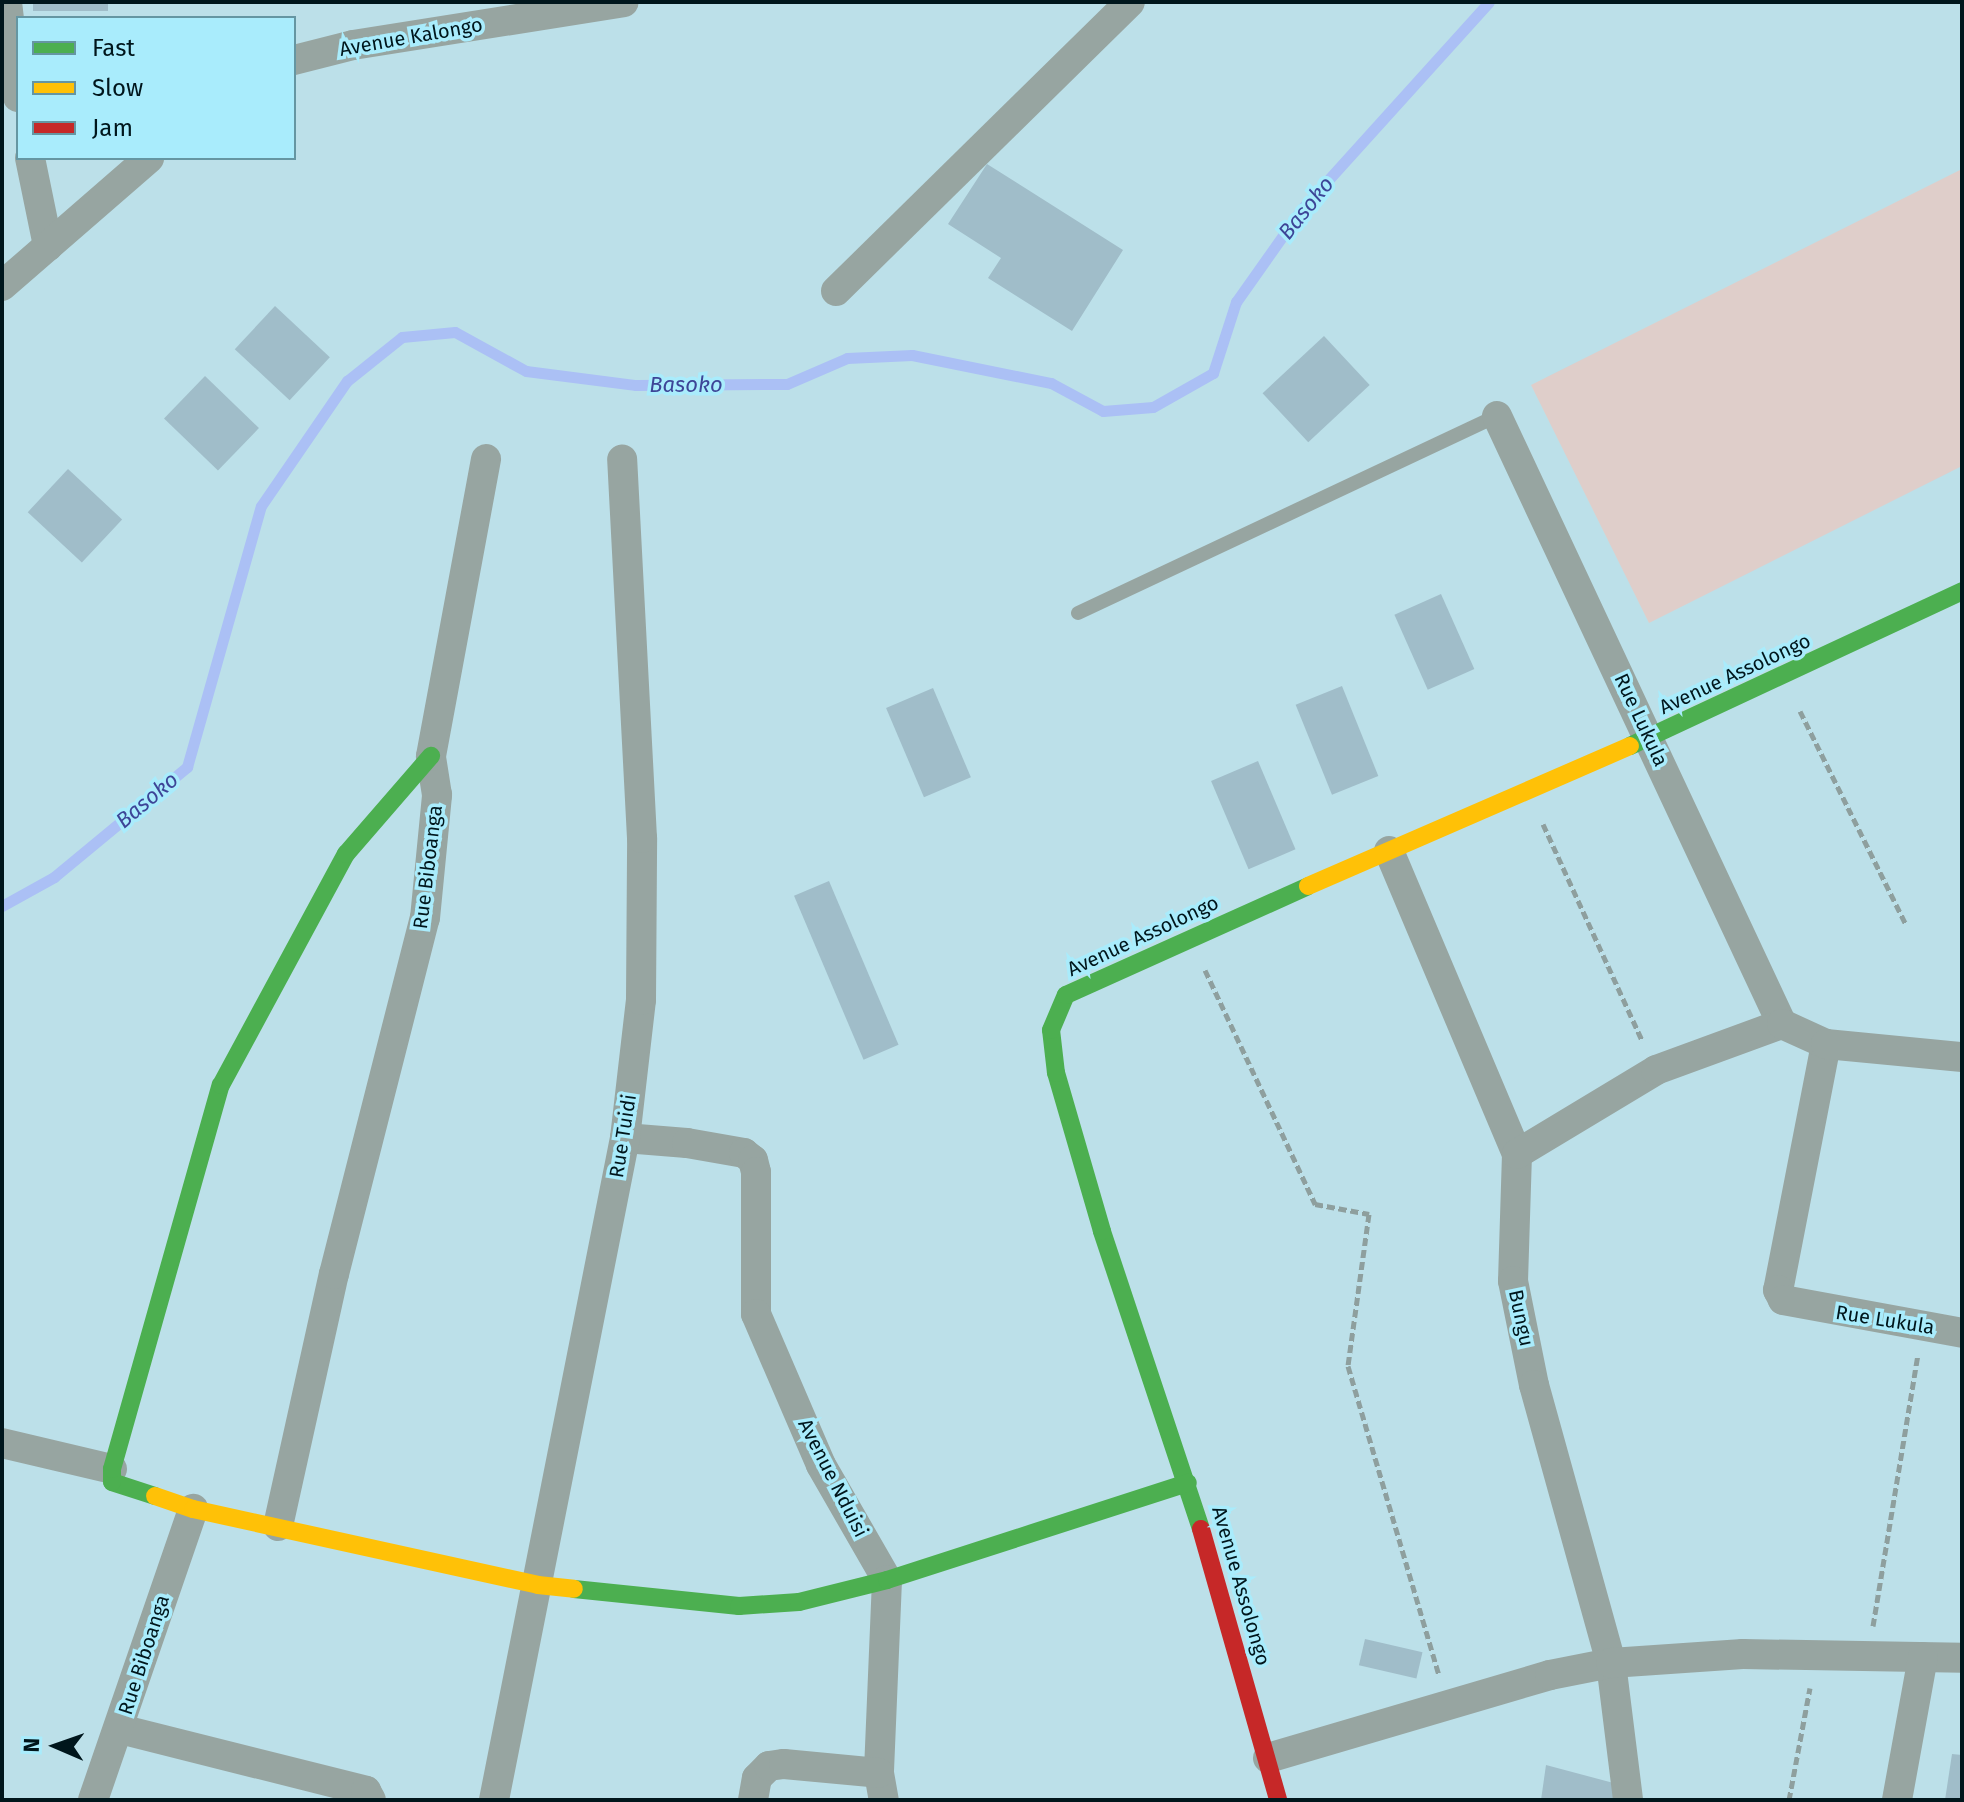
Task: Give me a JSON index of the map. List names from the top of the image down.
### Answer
{
  "streets": {
    "street": [
      "Avenue Kalongo",
      "Avenue Assolongo",
      "Rue Lukula",
      "Rue Biboanga",
      "Rue Tuidi",
      "Bungu",
      "Avenue Nduisi"
    ]
  },
  "crossings": [
    ["Avenue Assolongo", "Rue Lukula"],
    ["Avenue Assolongo", "Bungu"],
    ["Rue Tuidi", "Avenue Nduisi"]
  ],
  "water": ["Basoko"],
  "legend": ["Fast", "Slow", "Jam"],
  "north": "left"
}
